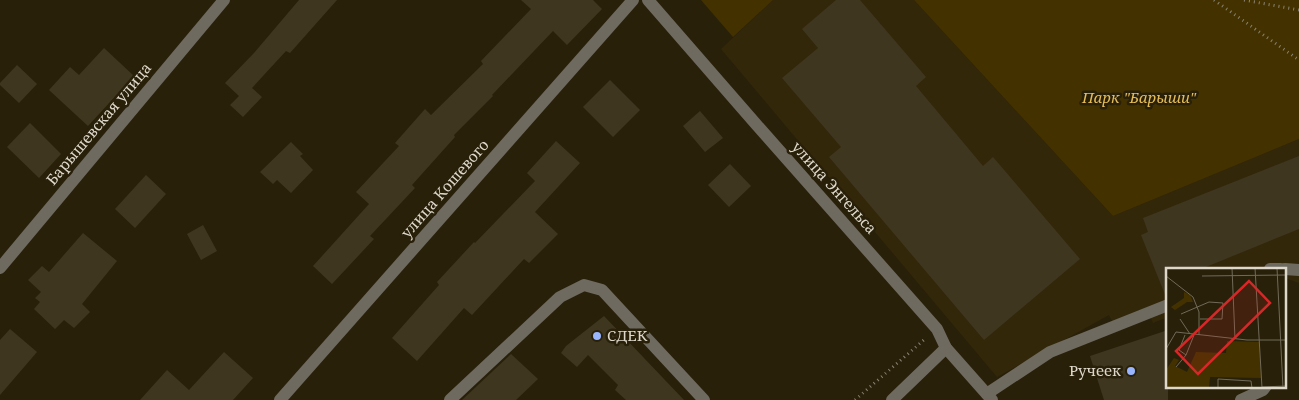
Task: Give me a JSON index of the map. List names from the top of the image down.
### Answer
{
  "streets": {
    "street": ["Барышевская улица", "улица Энгельса", "улица Кошевого"]
  },
  "parks": ["Парк \"Барыши\""],
  "places": ["СДЕК", "Ручеек"]
}
